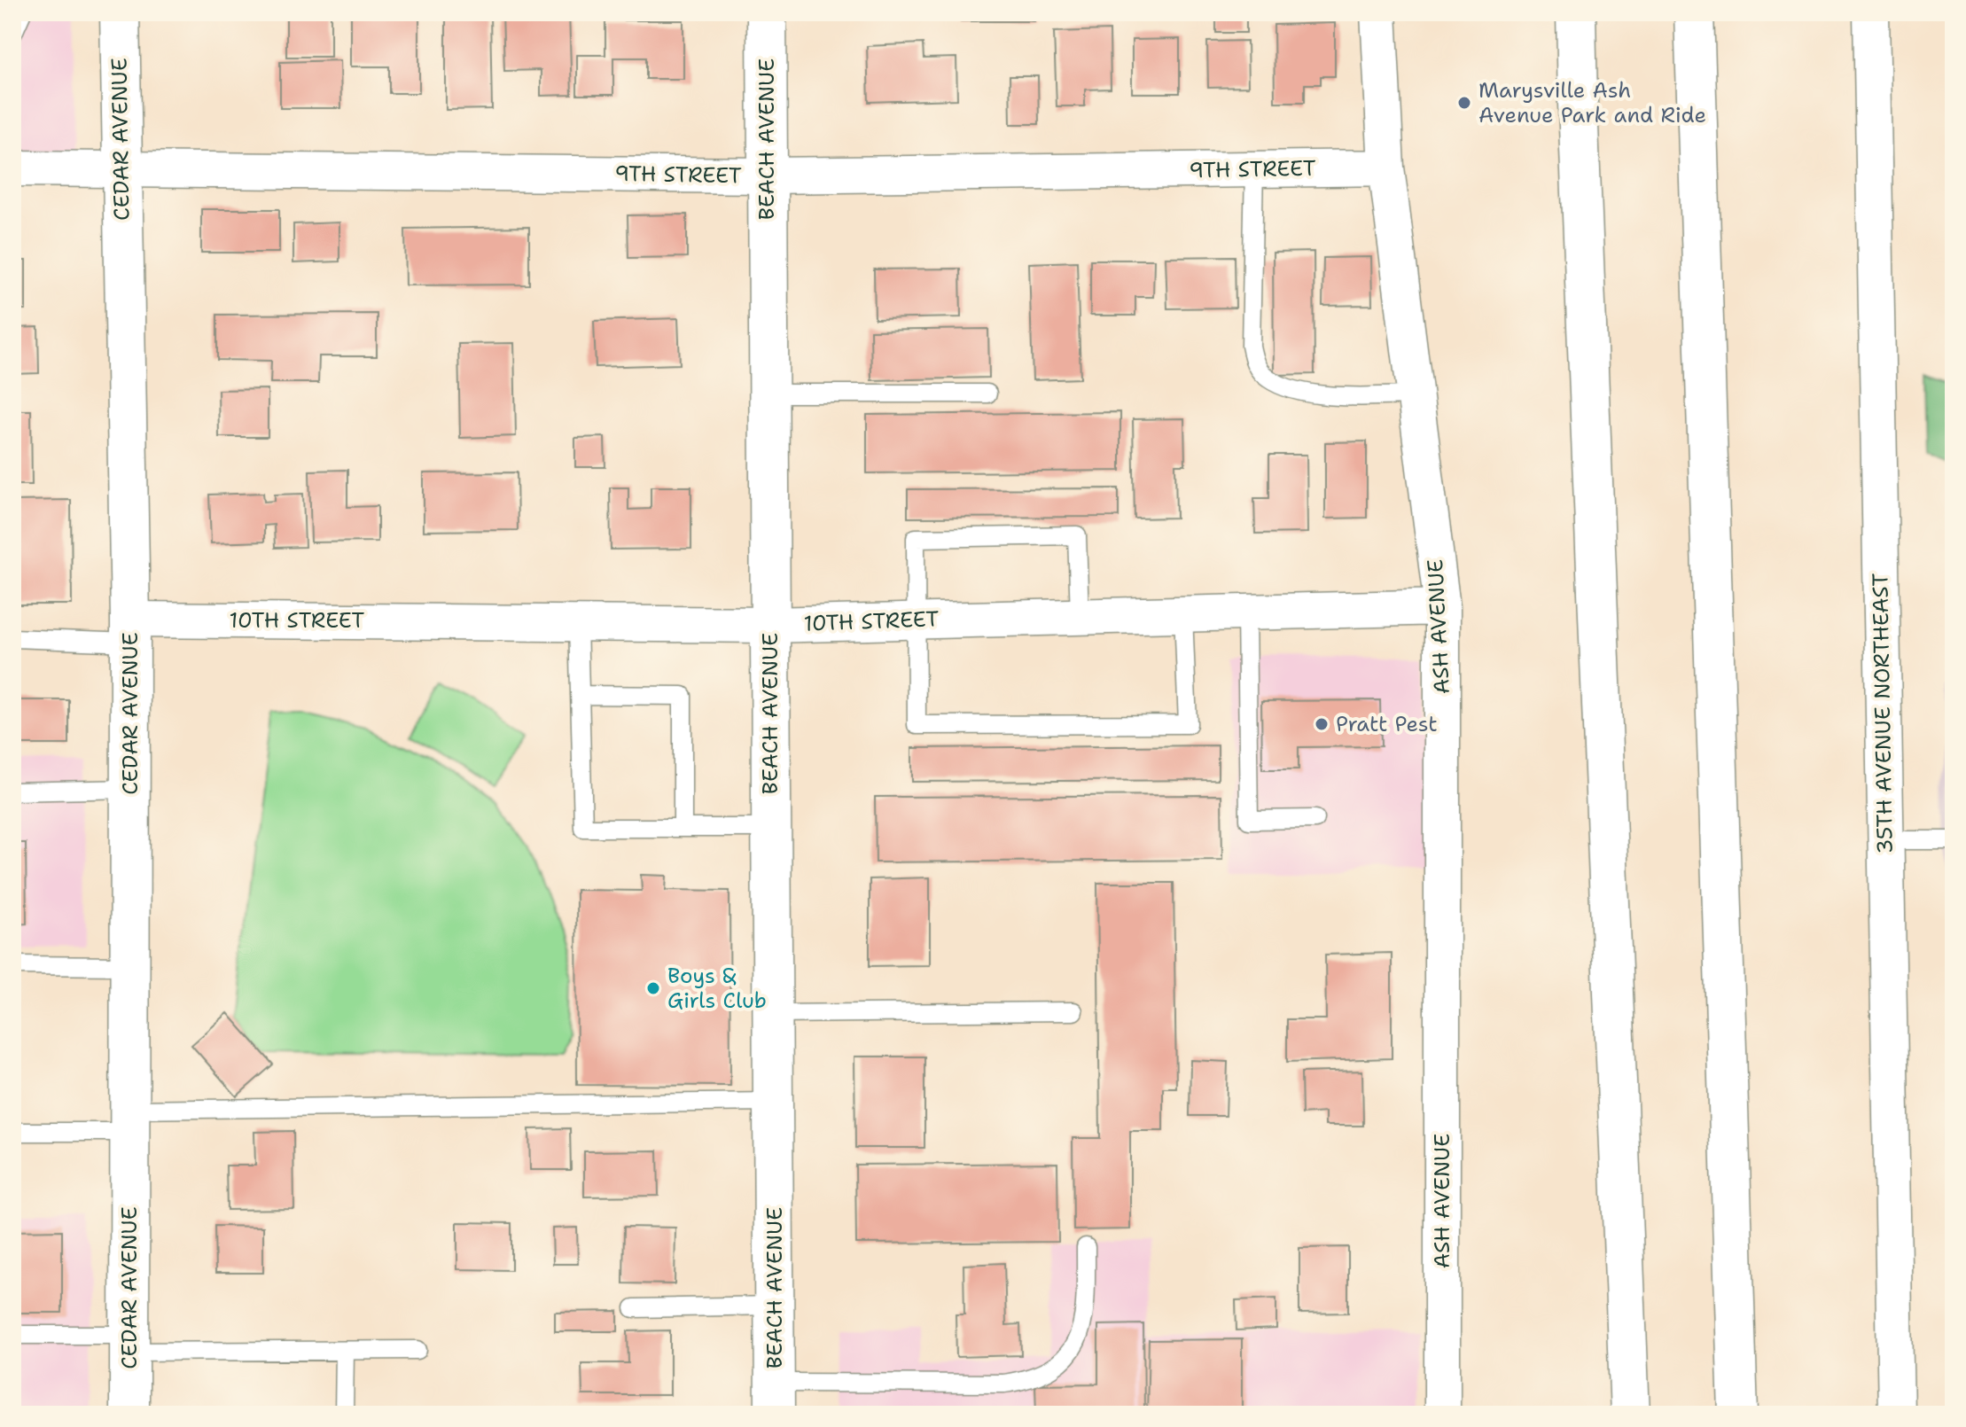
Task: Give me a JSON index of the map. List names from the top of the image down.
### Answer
{
  "streets": {
    "main road": ["CEDAR AVENUE", "BEACH AVENUE"],
    "street": [
      "9TH STREET",
      "10TH STREET",
      "ASH AVENUE",
      "35TH AVENUE NORTHEAST"
    ]
  },
  "crossings": [
    ["CEDAR AVENUE", "9TH STREET"],
    ["CEDAR AVENUE", "10TH STREET"],
    ["BEACH AVENUE", "9TH STREET"],
    ["BEACH AVENUE", "10TH STREET"],
    ["9TH STREET", "ASH AVENUE"],
    ["10TH STREET", "ASH AVENUE"]
  ],
  "places": ["Marysville Ash Avenue Park and Ride", "Pratt Pest", "Boys & Girls Club"]
}
